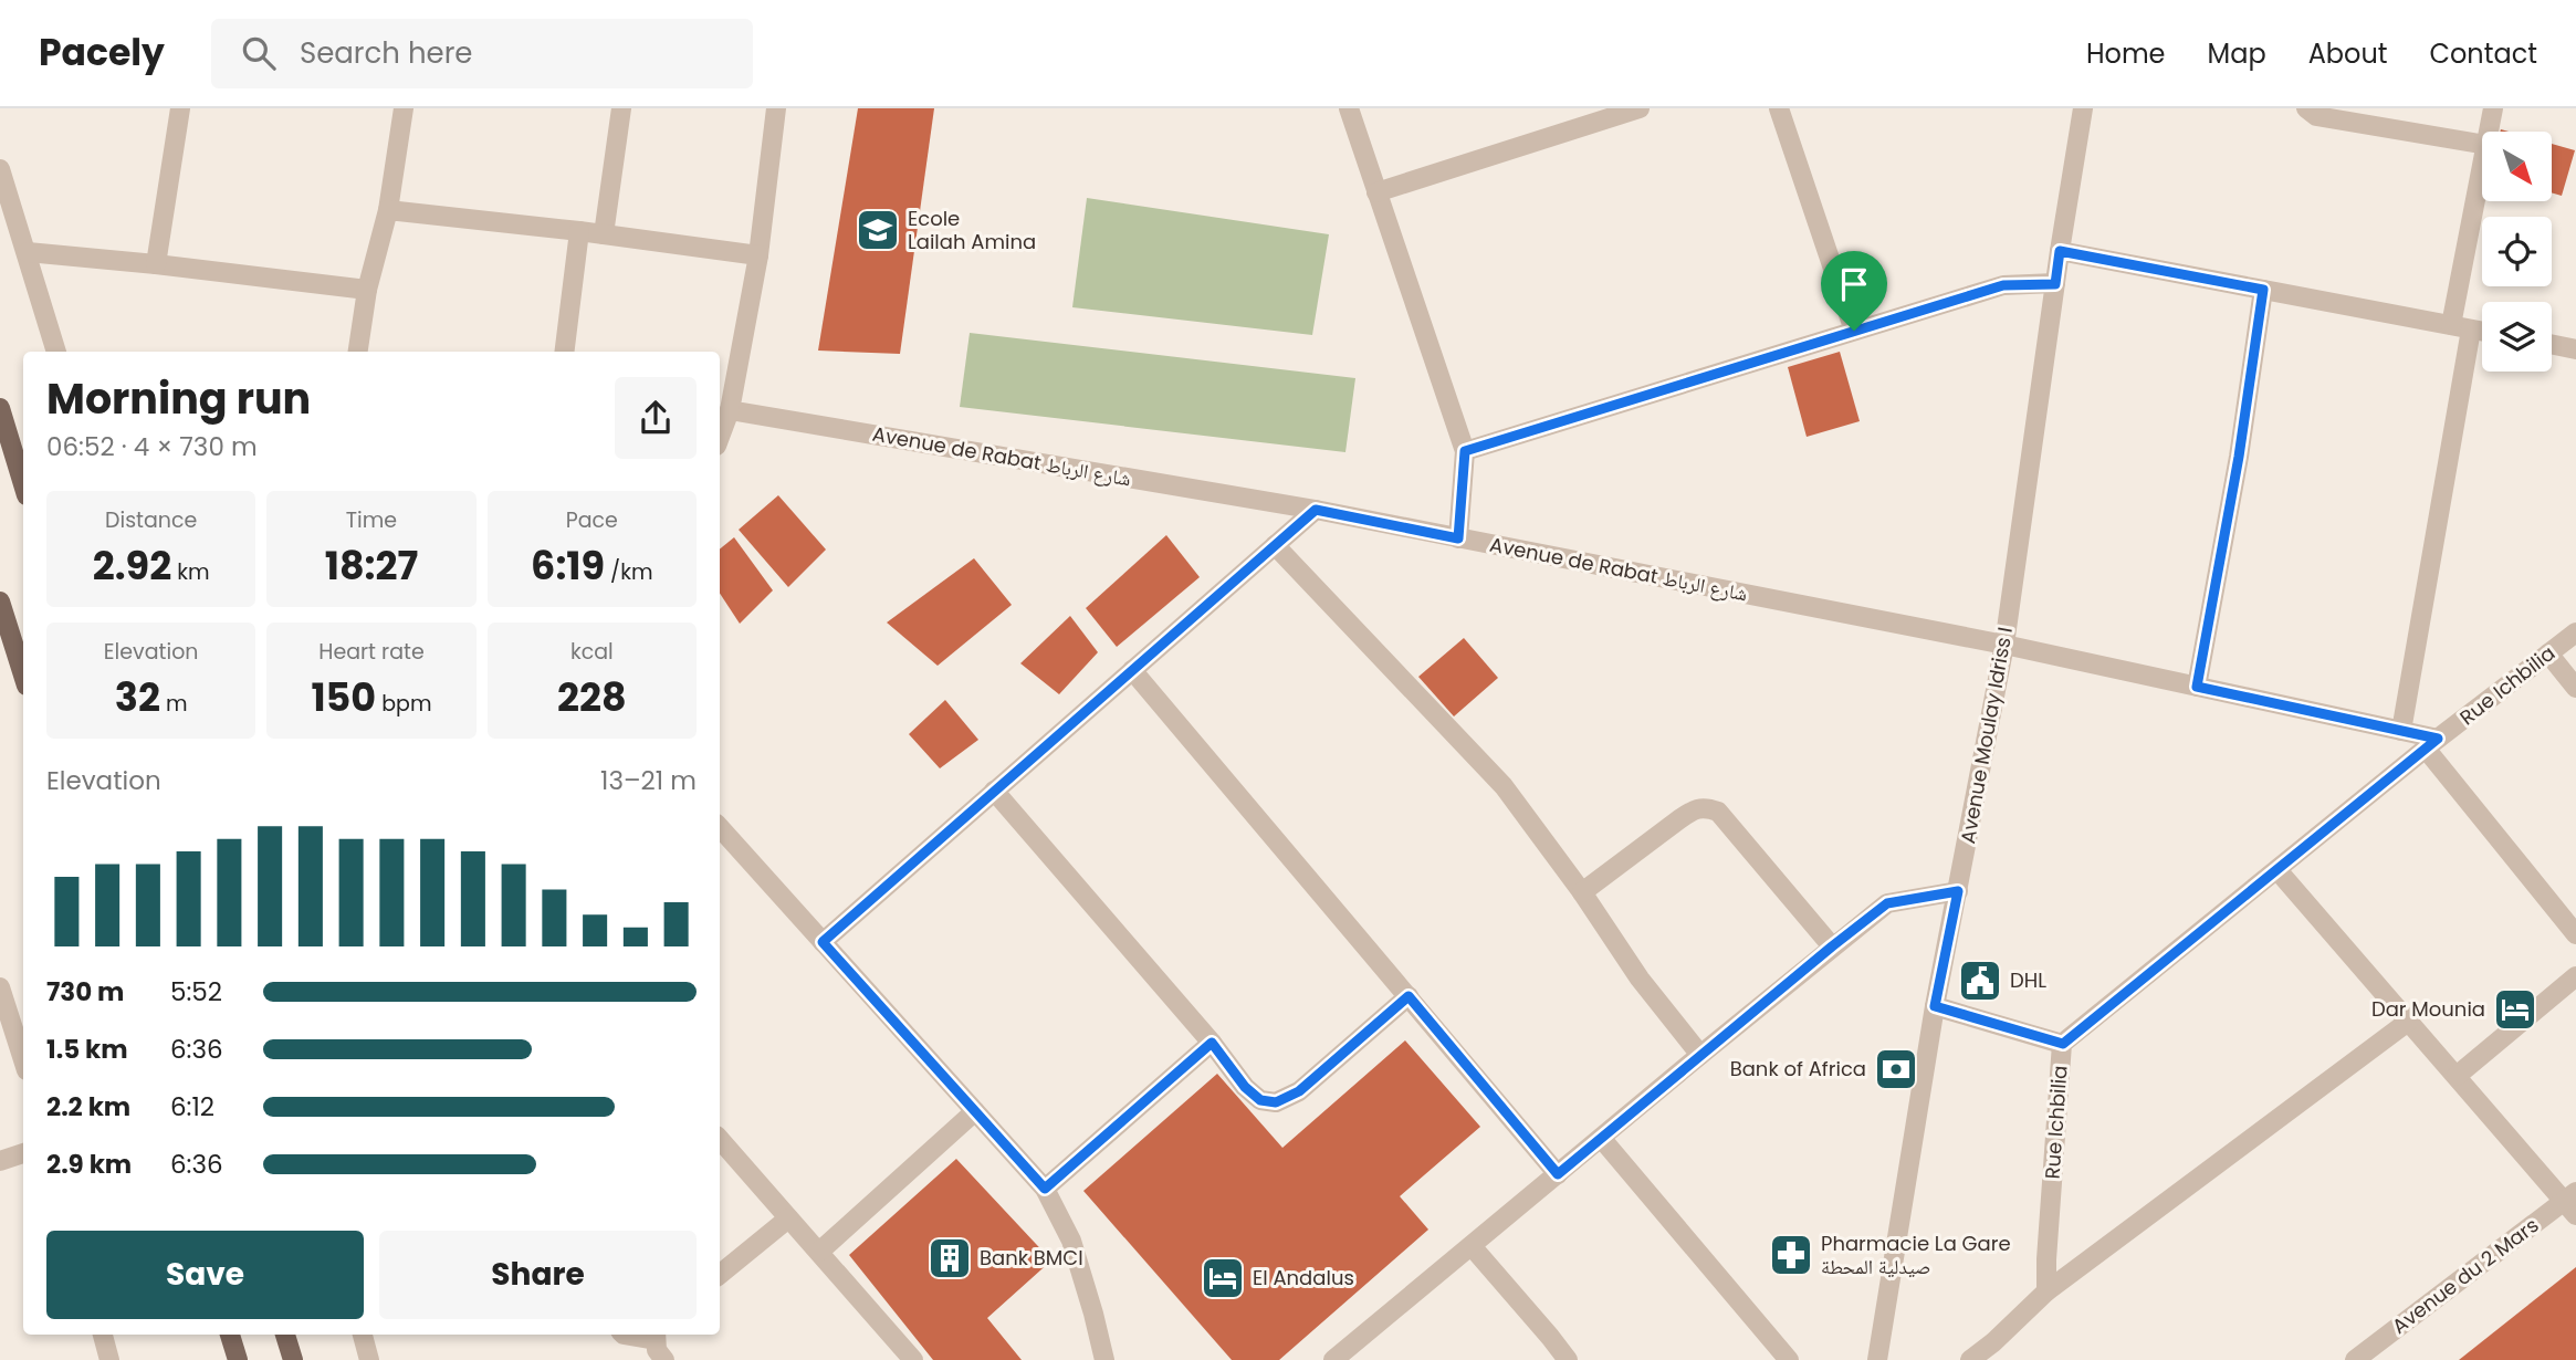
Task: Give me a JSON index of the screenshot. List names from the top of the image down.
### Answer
{
  "streets": {
    "street": [
      "Avenue de Rabat شارع الرباط",
      "Rue Ichbilia",
      "Avenue Moulay Idriss I",
      "Avenue du 2 Mars"
    ]
  },
  "crossings": [
    ["Avenue de Rabat شارع الرباط", "Rue Ichbilia"],
    ["Avenue de Rabat شارع الرباط", "Avenue Moulay Idriss I"]
  ],
  "places": {
    "school or university": ["Ecole Lailah Amina"],
    "public building": ["DHL"],
    "hotel": ["Dar Mounia", "El Andalus"],
    "bank": ["Bank of Africa"],
    "pharmacy": ["Pharmacie La Gare صيدلية المحطة"],
    "building": ["Bank BMCI"]
  },
  "north": "bottom right",
  "page": {
    "header": "Pacely",
    "search": "Search here",
    "nav": [
      "Home",
      "Map",
      "About",
      "Contact"
    ],
    "heading": ["Morning run", "06:52 · 4 × 730 m"],
    "stats": [
      ["Distance", "2.92 km"],
      ["Time", "18:27"],
      ["Pace", "6:19 /km"],
      ["Elevation", "32 m"],
      ["Heart rate", "150 bpm"],
      ["kcal", "228"]
    ],
    "chart": ["Elevation", "13–21 m"],
    "list": [
      {
        "name": "730 m",
        "note": "5:52"
      },
      {
        "name": "1.5 km",
        "note": "6:36"
      },
      {
        "name": "2.2 km",
        "note": "6:12"
      },
      {
        "name": "2.9 km",
        "note": "6:36"
      }
    ],
    "buttons": ["Save", "Share"]
  }
}
